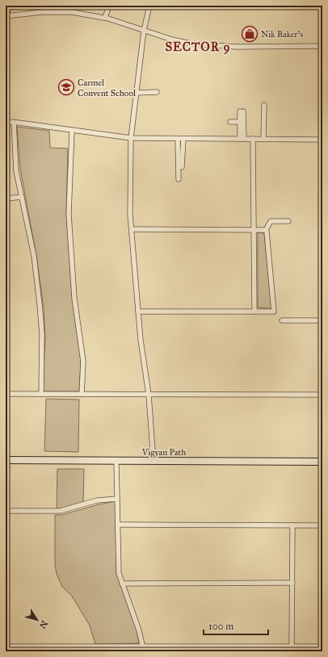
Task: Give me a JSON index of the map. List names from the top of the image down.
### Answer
{
  "streets": {
    "main road": ["Vigyan Path"]
  },
  "districts": ["SECTOR 9"],
  "places": {
    "shop": ["Nik Baker's"],
    "school or university": ["Carmel Convent School"]
  },
  "scale_bar": "100 m",
  "north": "bottom right"
}
